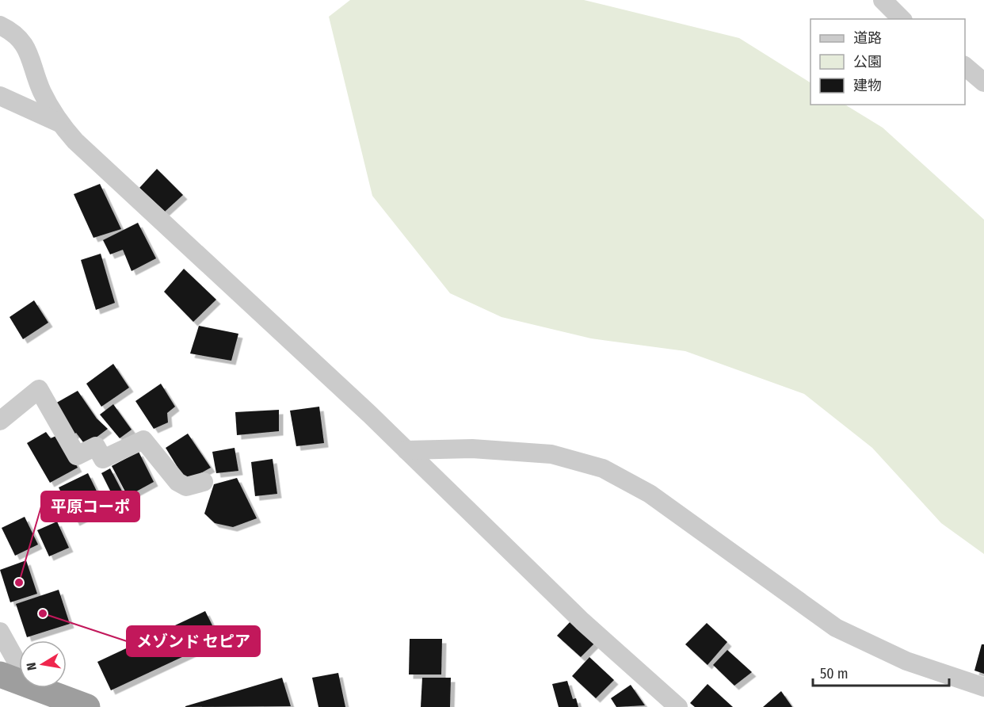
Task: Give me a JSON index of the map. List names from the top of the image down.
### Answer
{
  "places": ["平原コーポ", "メゾンド セピア"],
  "legend": ["道路", "公園", "建物"],
  "scale_bar": "50 m",
  "north": "left"
}
